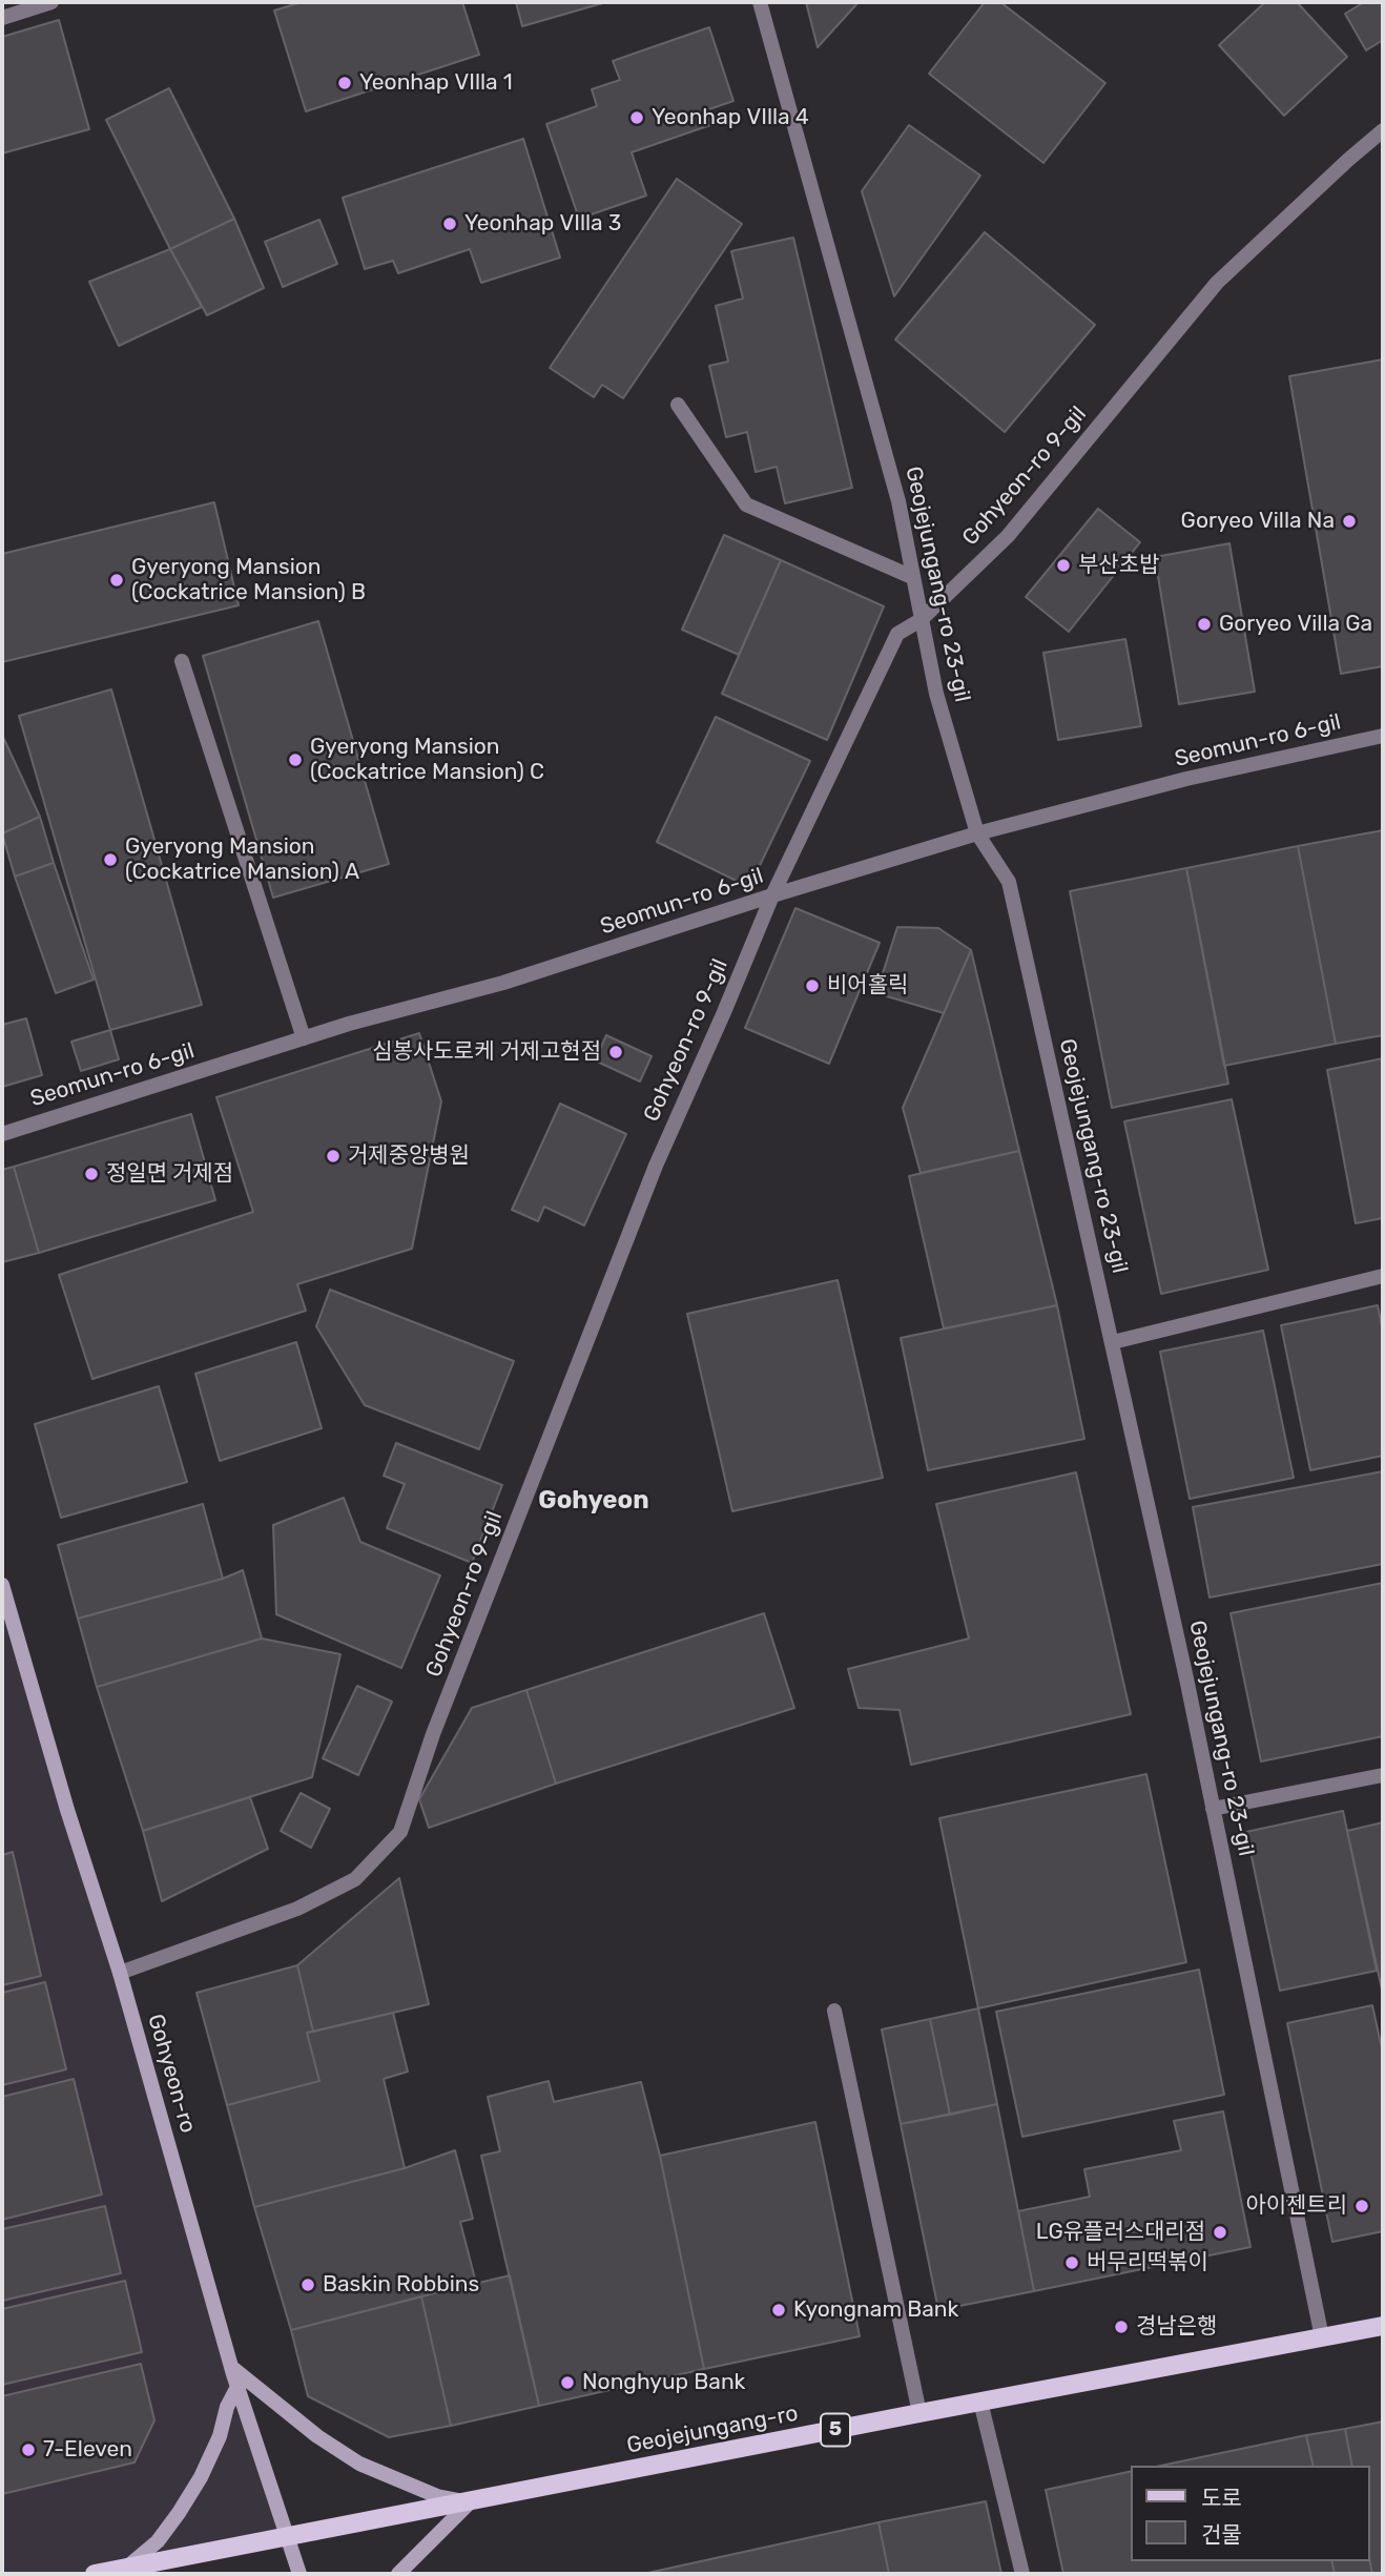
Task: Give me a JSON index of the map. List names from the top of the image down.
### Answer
{
  "streets": {
    "main road": ["Geojejungang-ro", "5"],
    "street": [
      "Gohyeon-ro 9-gil",
      "Geojejungang-ro 23-gil",
      "Seomun-ro 6-gil",
      "Gohyeon-ro"
    ]
  },
  "crossings": [
    ["Gohyeon-ro 9-gil", "Geojejungang-ro 23-gil"],
    ["Gohyeon-ro 9-gil", "Seomun-ro 6-gil"],
    ["Gohyeon-ro 9-gil", "Gohyeon-ro"],
    ["Geojejungang-ro 23-gil", "Seomun-ro 6-gil"],
    ["Geojejungang-ro 23-gil", "Geojejungang-ro"],
    ["Gohyeon-ro", "Geojejungang-ro"]
  ],
  "districts": ["Gohyeon"],
  "places": [
    "Yeonhap VIlla 1",
    "Yeonhap VIlla 4",
    "Yeonhap VIlla 3",
    "Goryeo Villa Na",
    "부산초밥",
    "Gyeryong Mansion (Cockatrice Mansion) B",
    "Goryeo Villa Ga",
    "Gyeryong Mansion (Cockatrice Mansion) C",
    "Gyeryong Mansion (Cockatrice Mansion) A",
    "비어홀릭",
    "심봉사도로케 거제고현점",
    "거제중앙병원",
    "정일면 거제점",
    "아이젠트리",
    "LG유플러스대리점",
    "버무리떡볶이",
    "Baskin Robbins",
    "Kyongnam Bank",
    "경남은행",
    "Nonghyup Bank",
    "7-Eleven"
  ],
  "legend": ["도로", "건물"]
}
